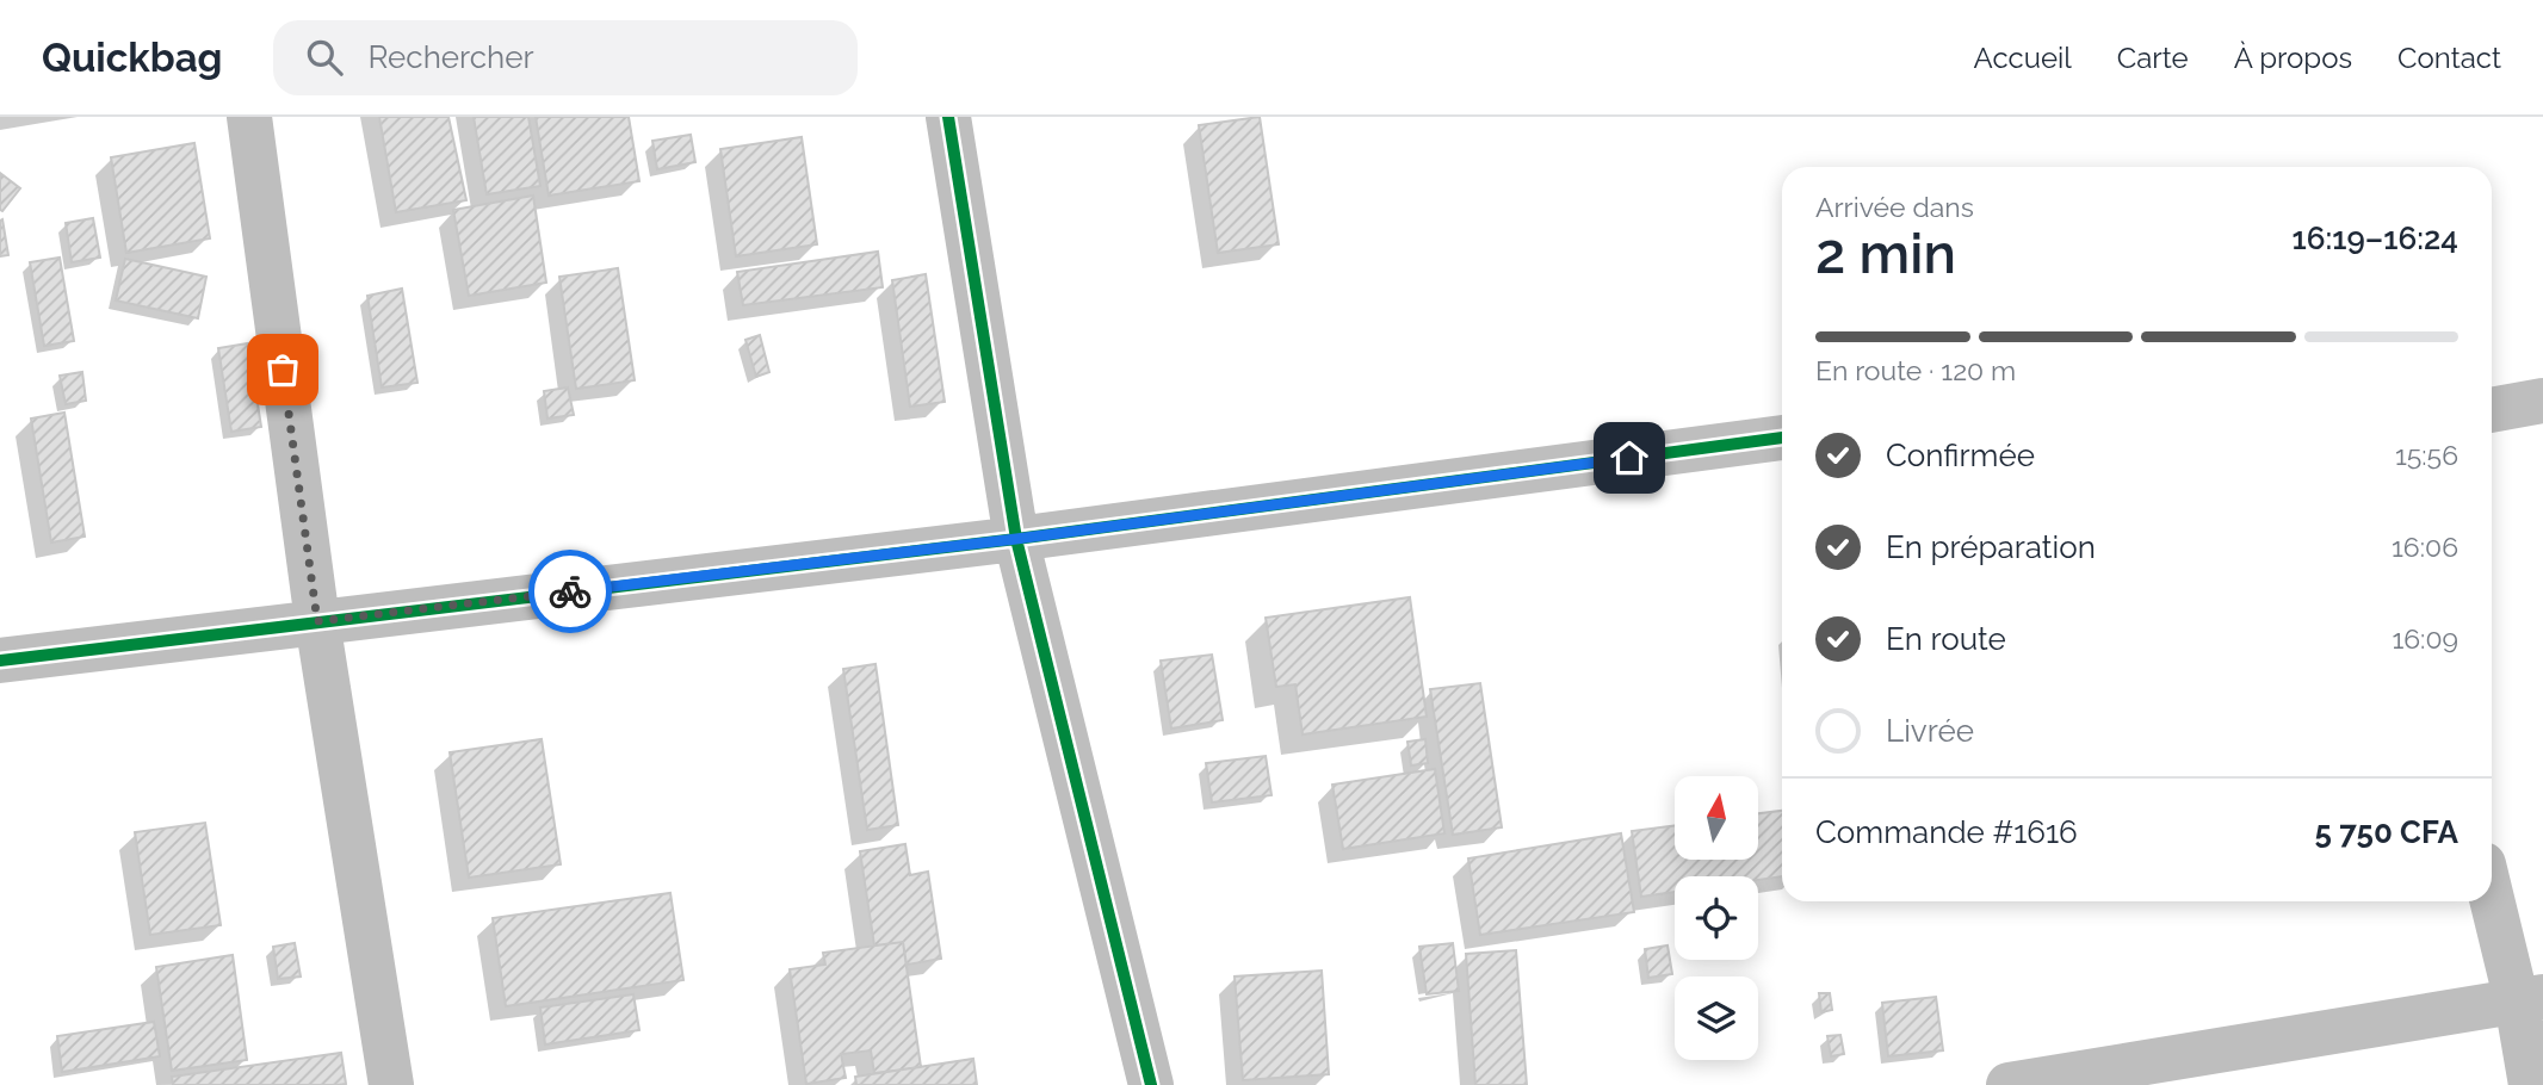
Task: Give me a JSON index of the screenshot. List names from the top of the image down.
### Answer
{
  "north": "top",
  "page": {
    "header": "Quickbag",
    "search": "Rechercher",
    "nav": [
      "Accueil",
      "Carte",
      "À propos",
      "Contact"
    ],
    "heading": ["2 min", "Arrivée dans", "16:19–16:24"],
    "panel": ["Commande #1616", "5 750 CFA"],
    "bar": "En route · 120 m",
    "list": [
      ["Confirmée", "15:56"],
      ["En préparation", "16:06"],
      ["En route", "16:09"],
      "Livrée"
    ]
  }
}
